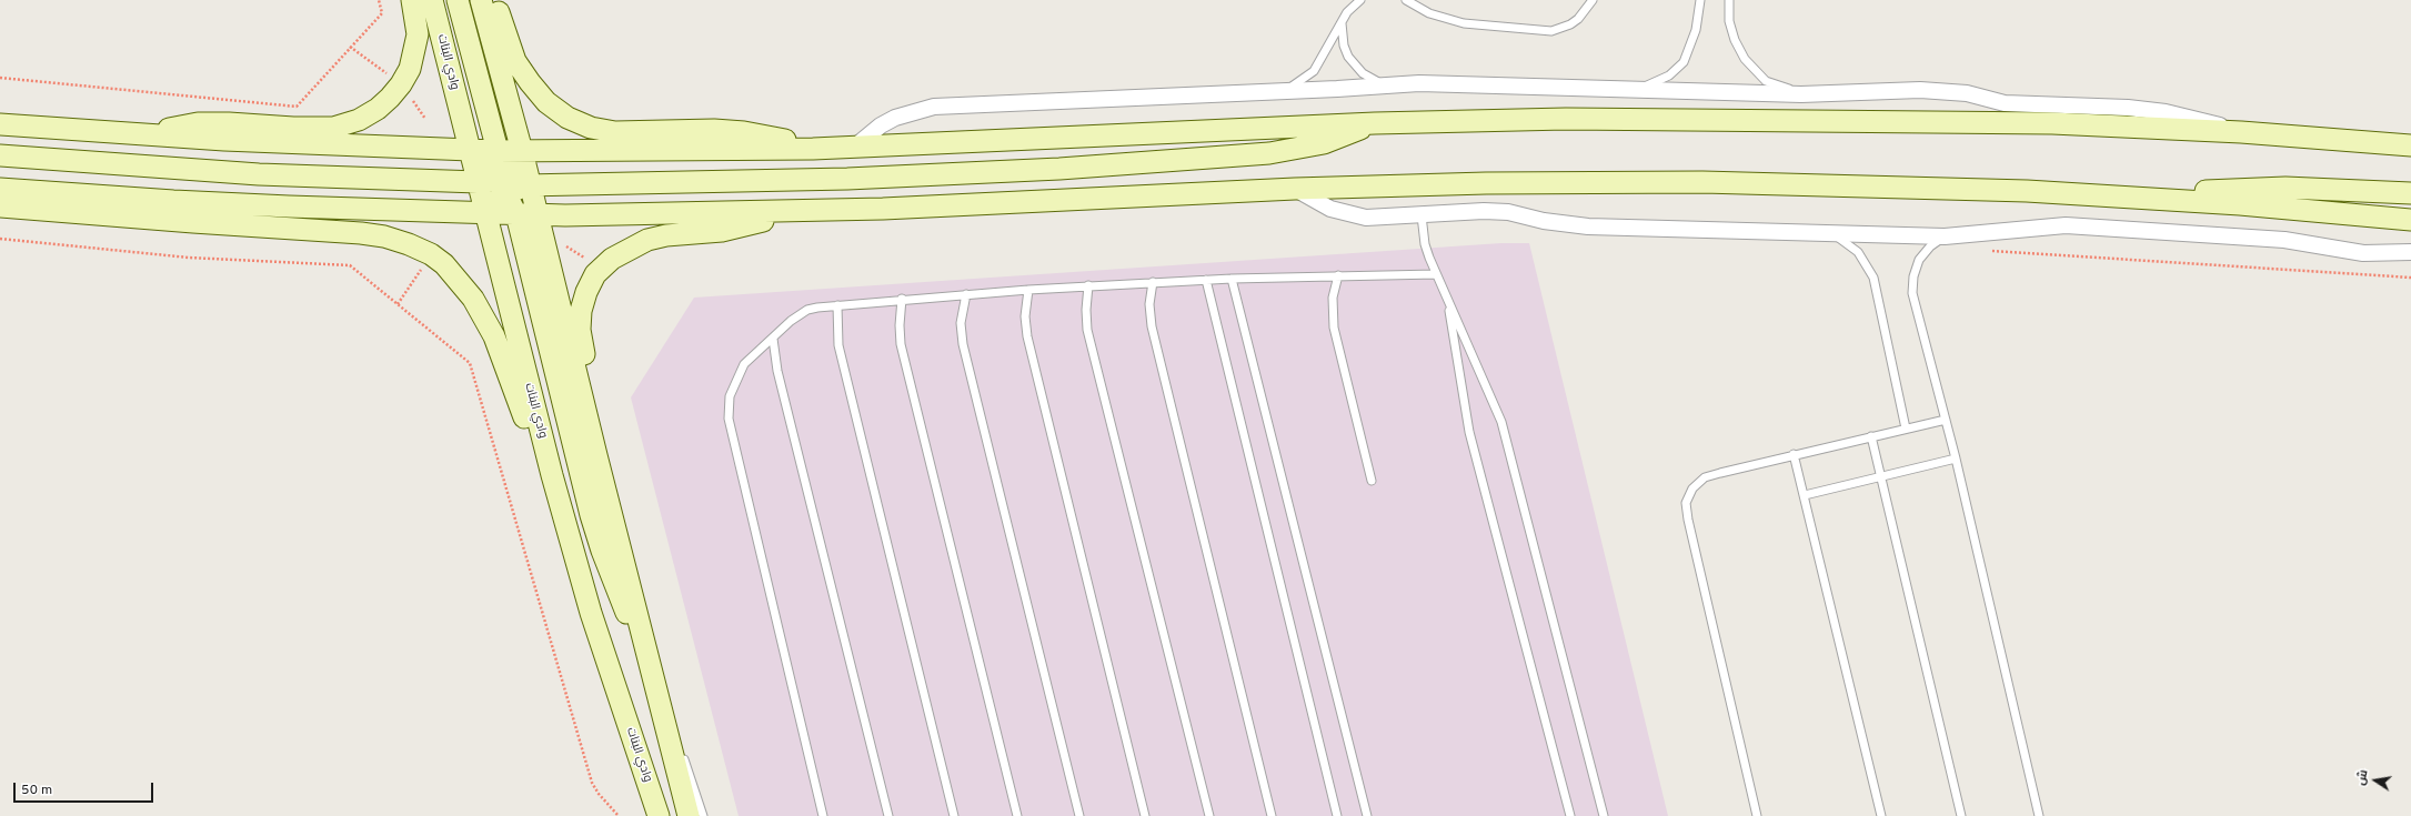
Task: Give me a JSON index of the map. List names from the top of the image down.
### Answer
{
  "streets": {
    "main road": ["وادي البنات"]
  },
  "scale_bar": "50 m",
  "north": "left"
}
